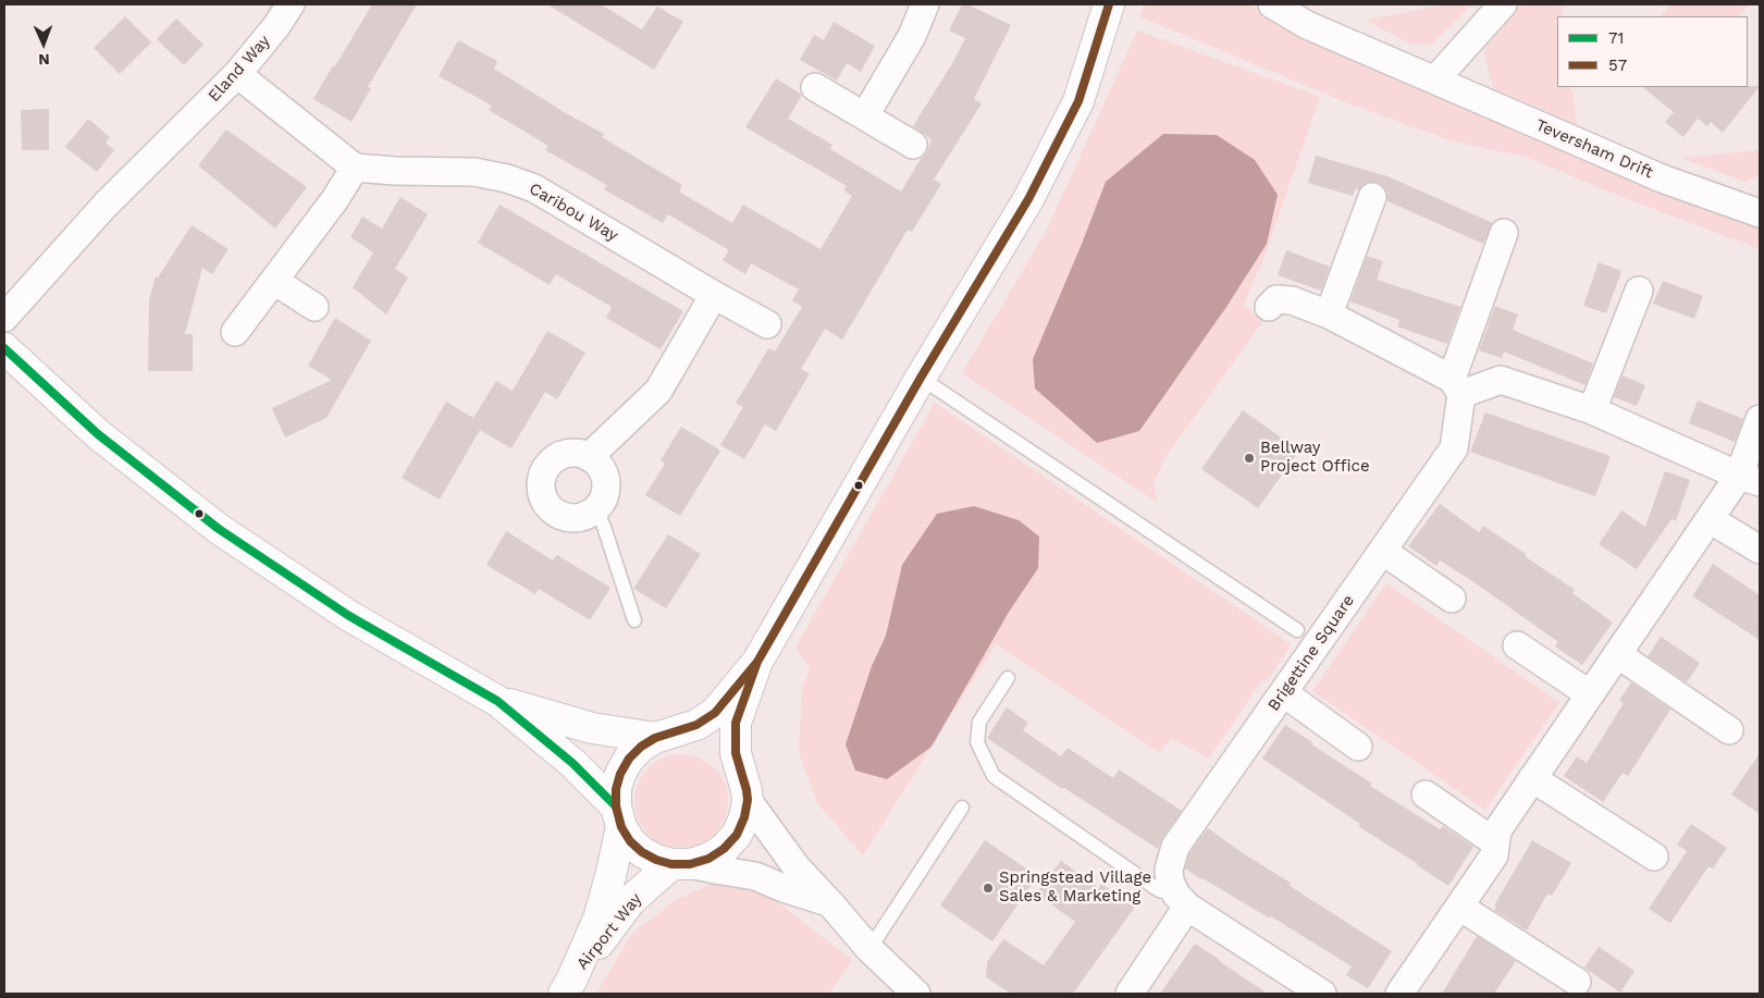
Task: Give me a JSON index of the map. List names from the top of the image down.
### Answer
{
  "streets": {
    "street": [
      "Eland Way",
      "Teversham Drift",
      "Caribou Way",
      "Brigettine Square",
      "Airport Way"
    ]
  },
  "places": ["Bellway Project Office", "Springstead Village Sales & Marketing"],
  "lines": ["transit line 57", "transit line 71"],
  "legend": ["71", "57"],
  "north": "bottom"
}
